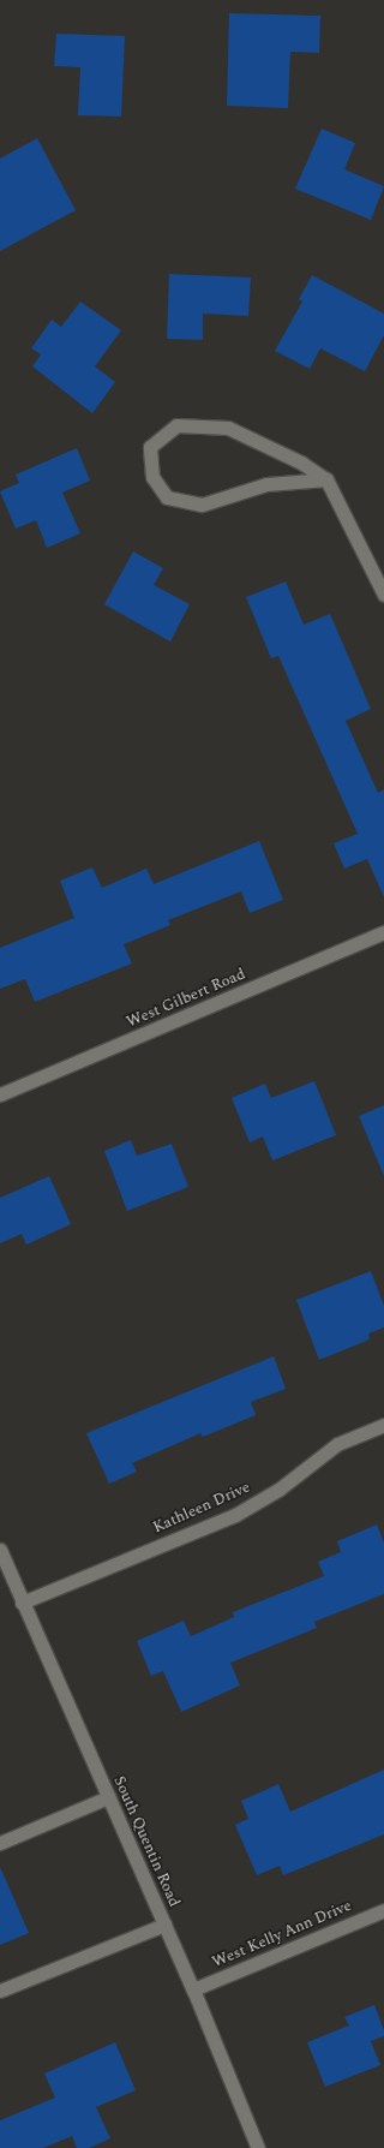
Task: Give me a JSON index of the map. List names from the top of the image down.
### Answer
{
  "streets": {
    "street": [
      "West Gilbert Road",
      "Kathleen Drive",
      "South Quentin Road",
      "West Kelly Ann Drive"
    ]
  },
  "crossings": [
    ["Kathleen Drive", "South Quentin Road"],
    ["South Quentin Road", "West Kelly Ann Drive"]
  ]
}
